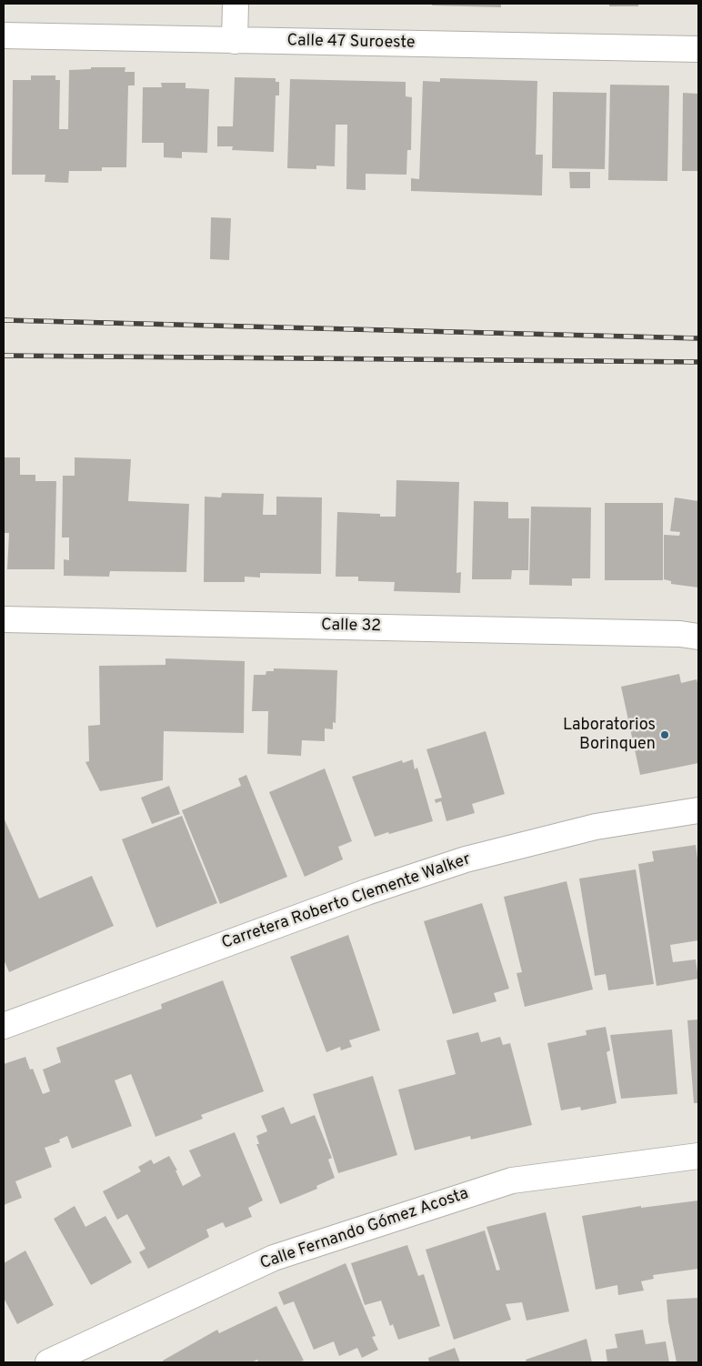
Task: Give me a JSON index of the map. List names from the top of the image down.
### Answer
{
  "streets": {
    "street": [
      "Calle 47 Suroeste",
      "Calle 32",
      "Carretera Roberto Clemente Walker",
      "Calle Fernando Gómez Acosta"
    ]
  },
  "places": ["Laboratorios Borinquen"]
}
